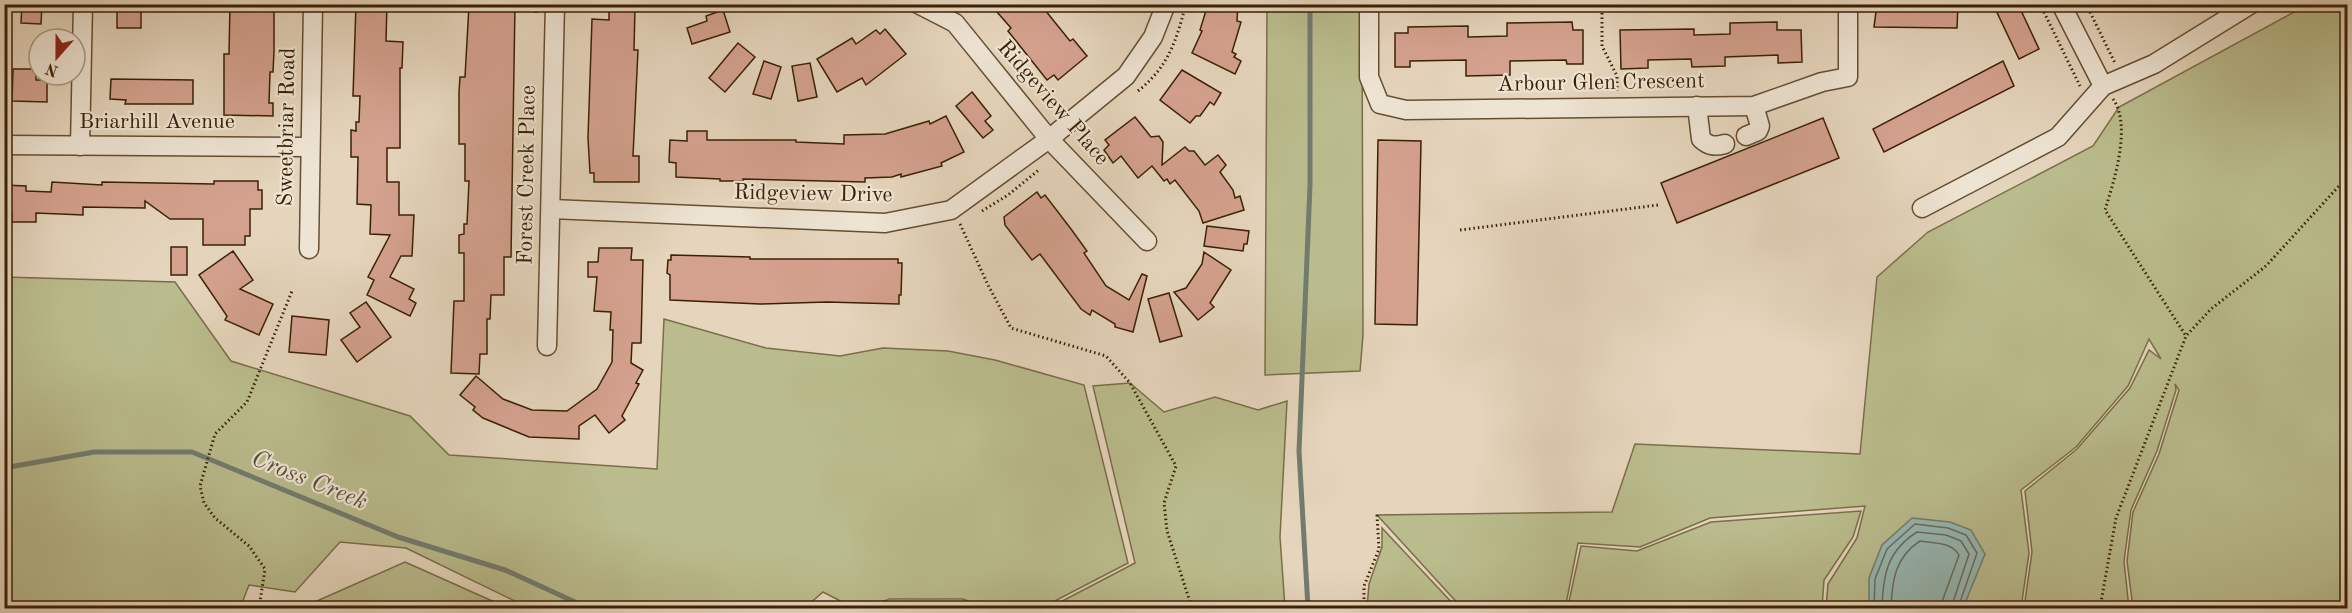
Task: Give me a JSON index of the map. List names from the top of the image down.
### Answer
{
  "streets": {
    "street": [
      "Arbour Glen Crescent",
      "Ridgeview Place",
      "Briarhill Avenue",
      "Sweetbriar Road",
      "Forest Creek Place",
      "Ridgeview Drive"
    ]
  },
  "crossings": [
    ["Ridgeview Place", "Ridgeview Drive"],
    ["Briarhill Avenue", "Sweetbriar Road"],
    ["Forest Creek Place", "Ridgeview Drive"]
  ],
  "water": ["Cross Creek"],
  "north": "bottom"
}
